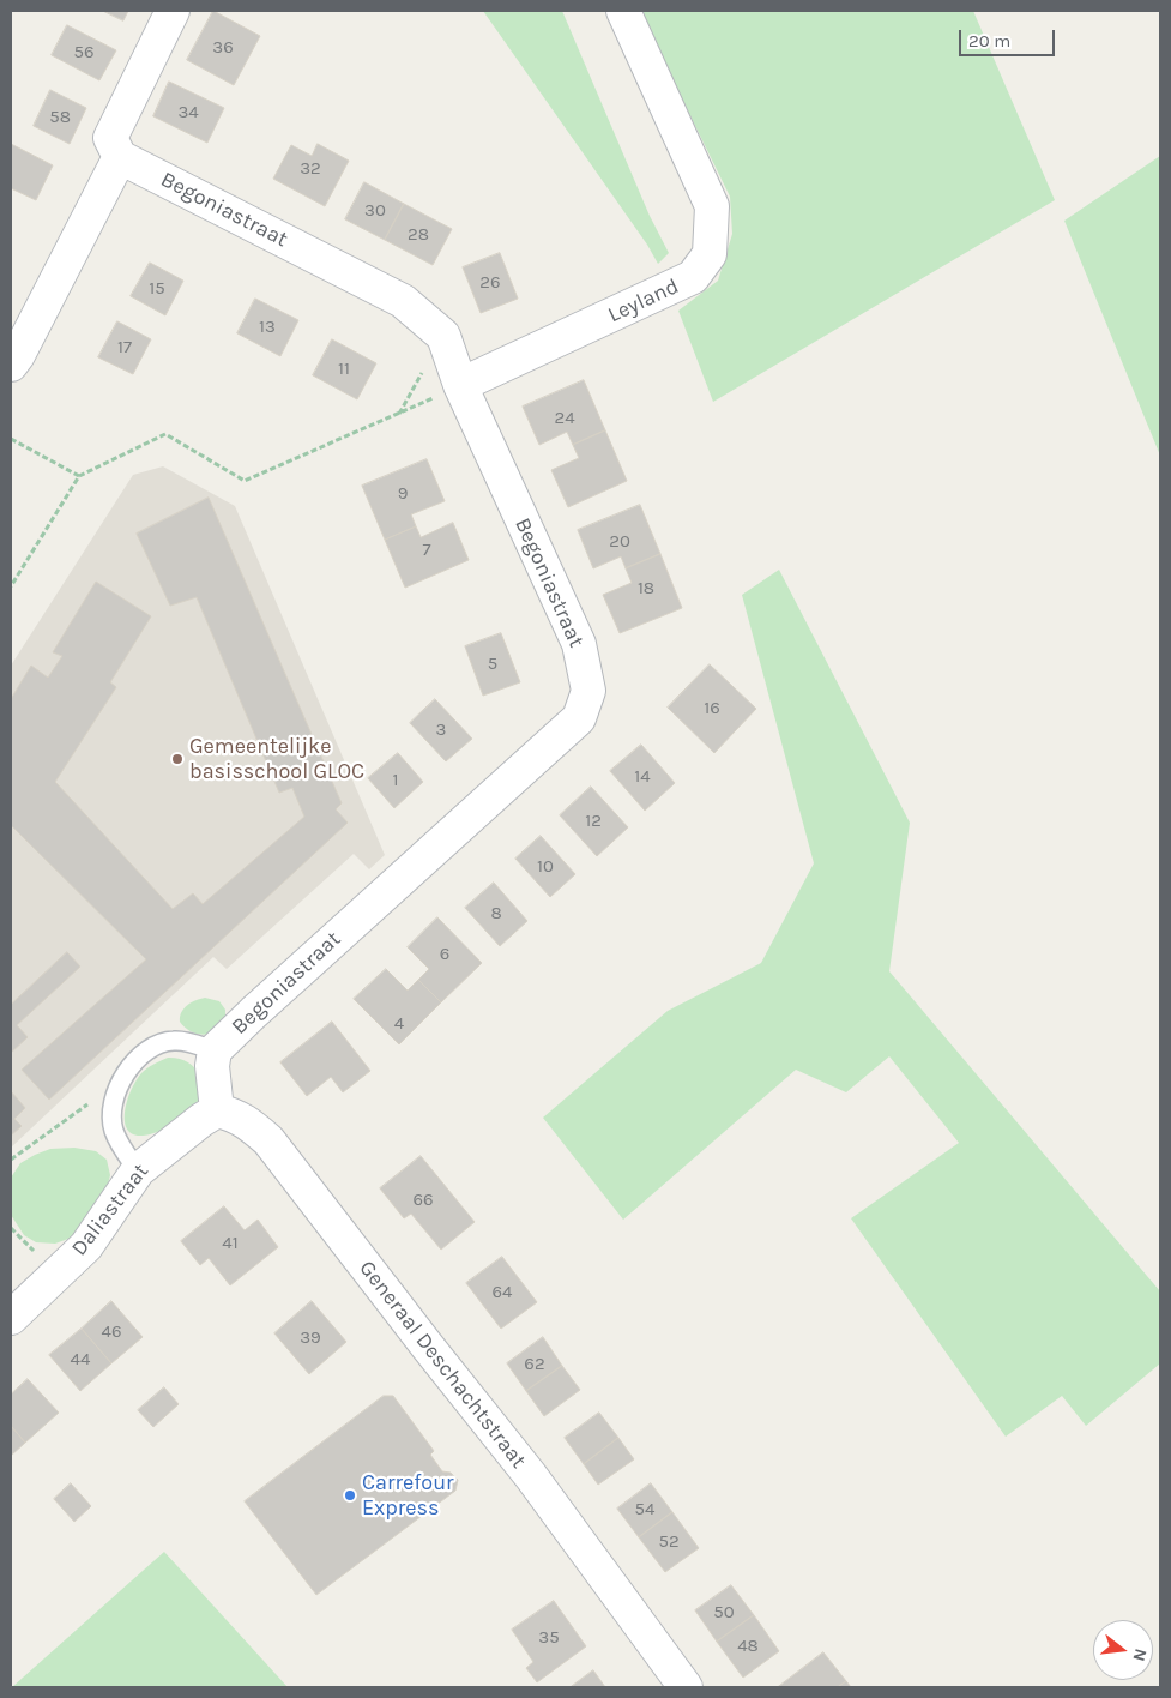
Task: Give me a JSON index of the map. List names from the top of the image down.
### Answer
{
  "streets": {
    "street": [
      "Begoniastraat",
      "Leyland",
      "Daliastraat",
      "Generaal Deschachtstraat"
    ]
  },
  "crossings": [
    ["Begoniastraat", "Leyland"],
    ["Daliastraat", "Generaal Deschachtstraat"]
  ],
  "places": ["Gemeentelijke basisschool GLOC", "Carrefour Express"],
  "house_numbers": [
    "36",
    "56",
    "34",
    "58",
    "32",
    "30",
    "28",
    "26",
    "15",
    "13",
    "17",
    "11",
    "24",
    "9",
    "20",
    "7",
    "18",
    "5",
    "16",
    "3",
    "14",
    "1",
    "12",
    "10",
    "8",
    "6",
    "4",
    "66",
    "41",
    "64",
    "46",
    "39",
    "44",
    "62",
    "54",
    "52",
    "50",
    "35",
    "48"
  ],
  "scale_bar": "20 m",
  "north": "right"
}
